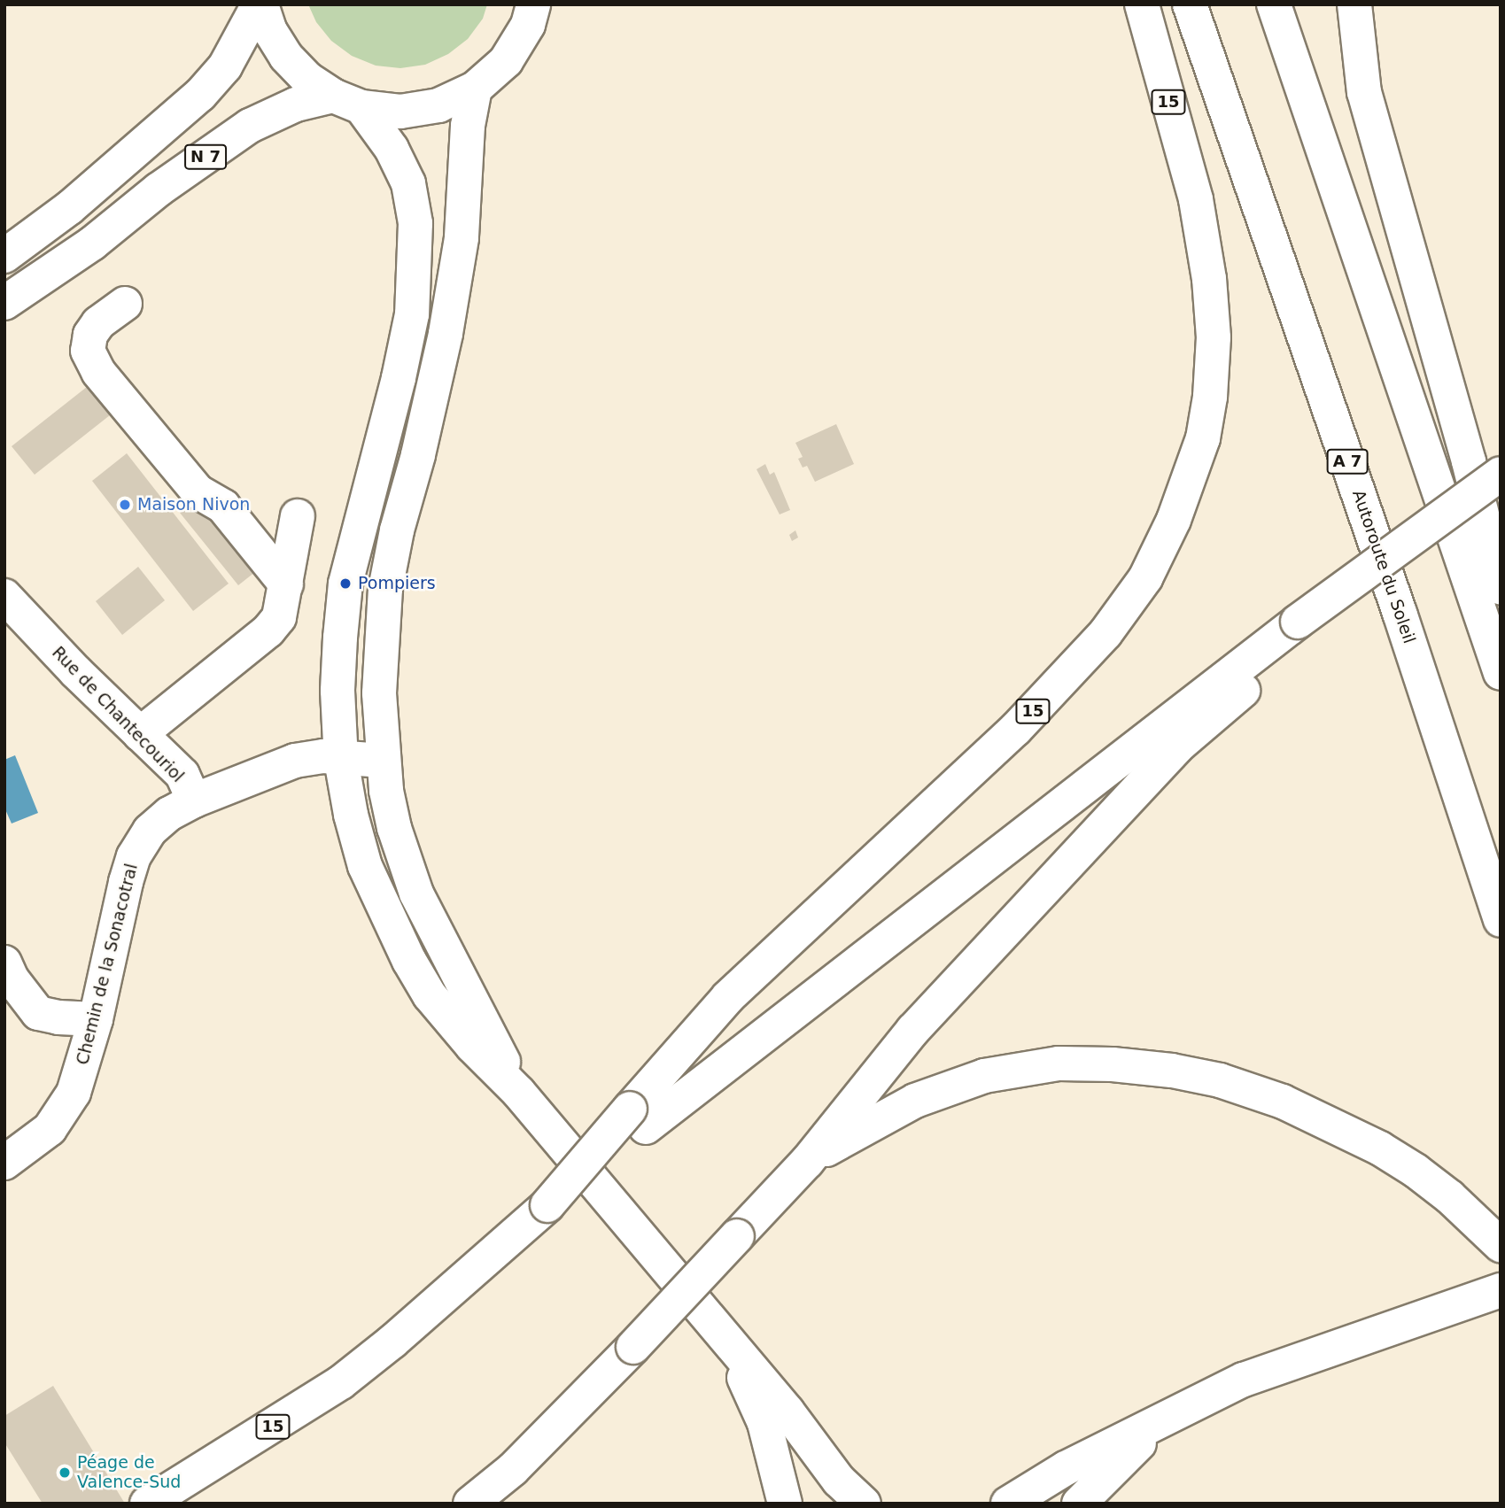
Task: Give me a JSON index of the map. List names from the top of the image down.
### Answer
{
  "streets": {
    "main road": [
      "15",
      "N 7",
      "A 7",
      "Autoroute du Soleil",
      "Rue de Chantecouriol",
      "Chemin de la Sonacotral"
    ]
  },
  "crossings": [
    ["Rue de Chantecouriol", "Chemin de la Sonacotral"]
  ],
  "places": ["Maison Nivon", "Pompiers", "Péage de Valence-Sud"]
}
